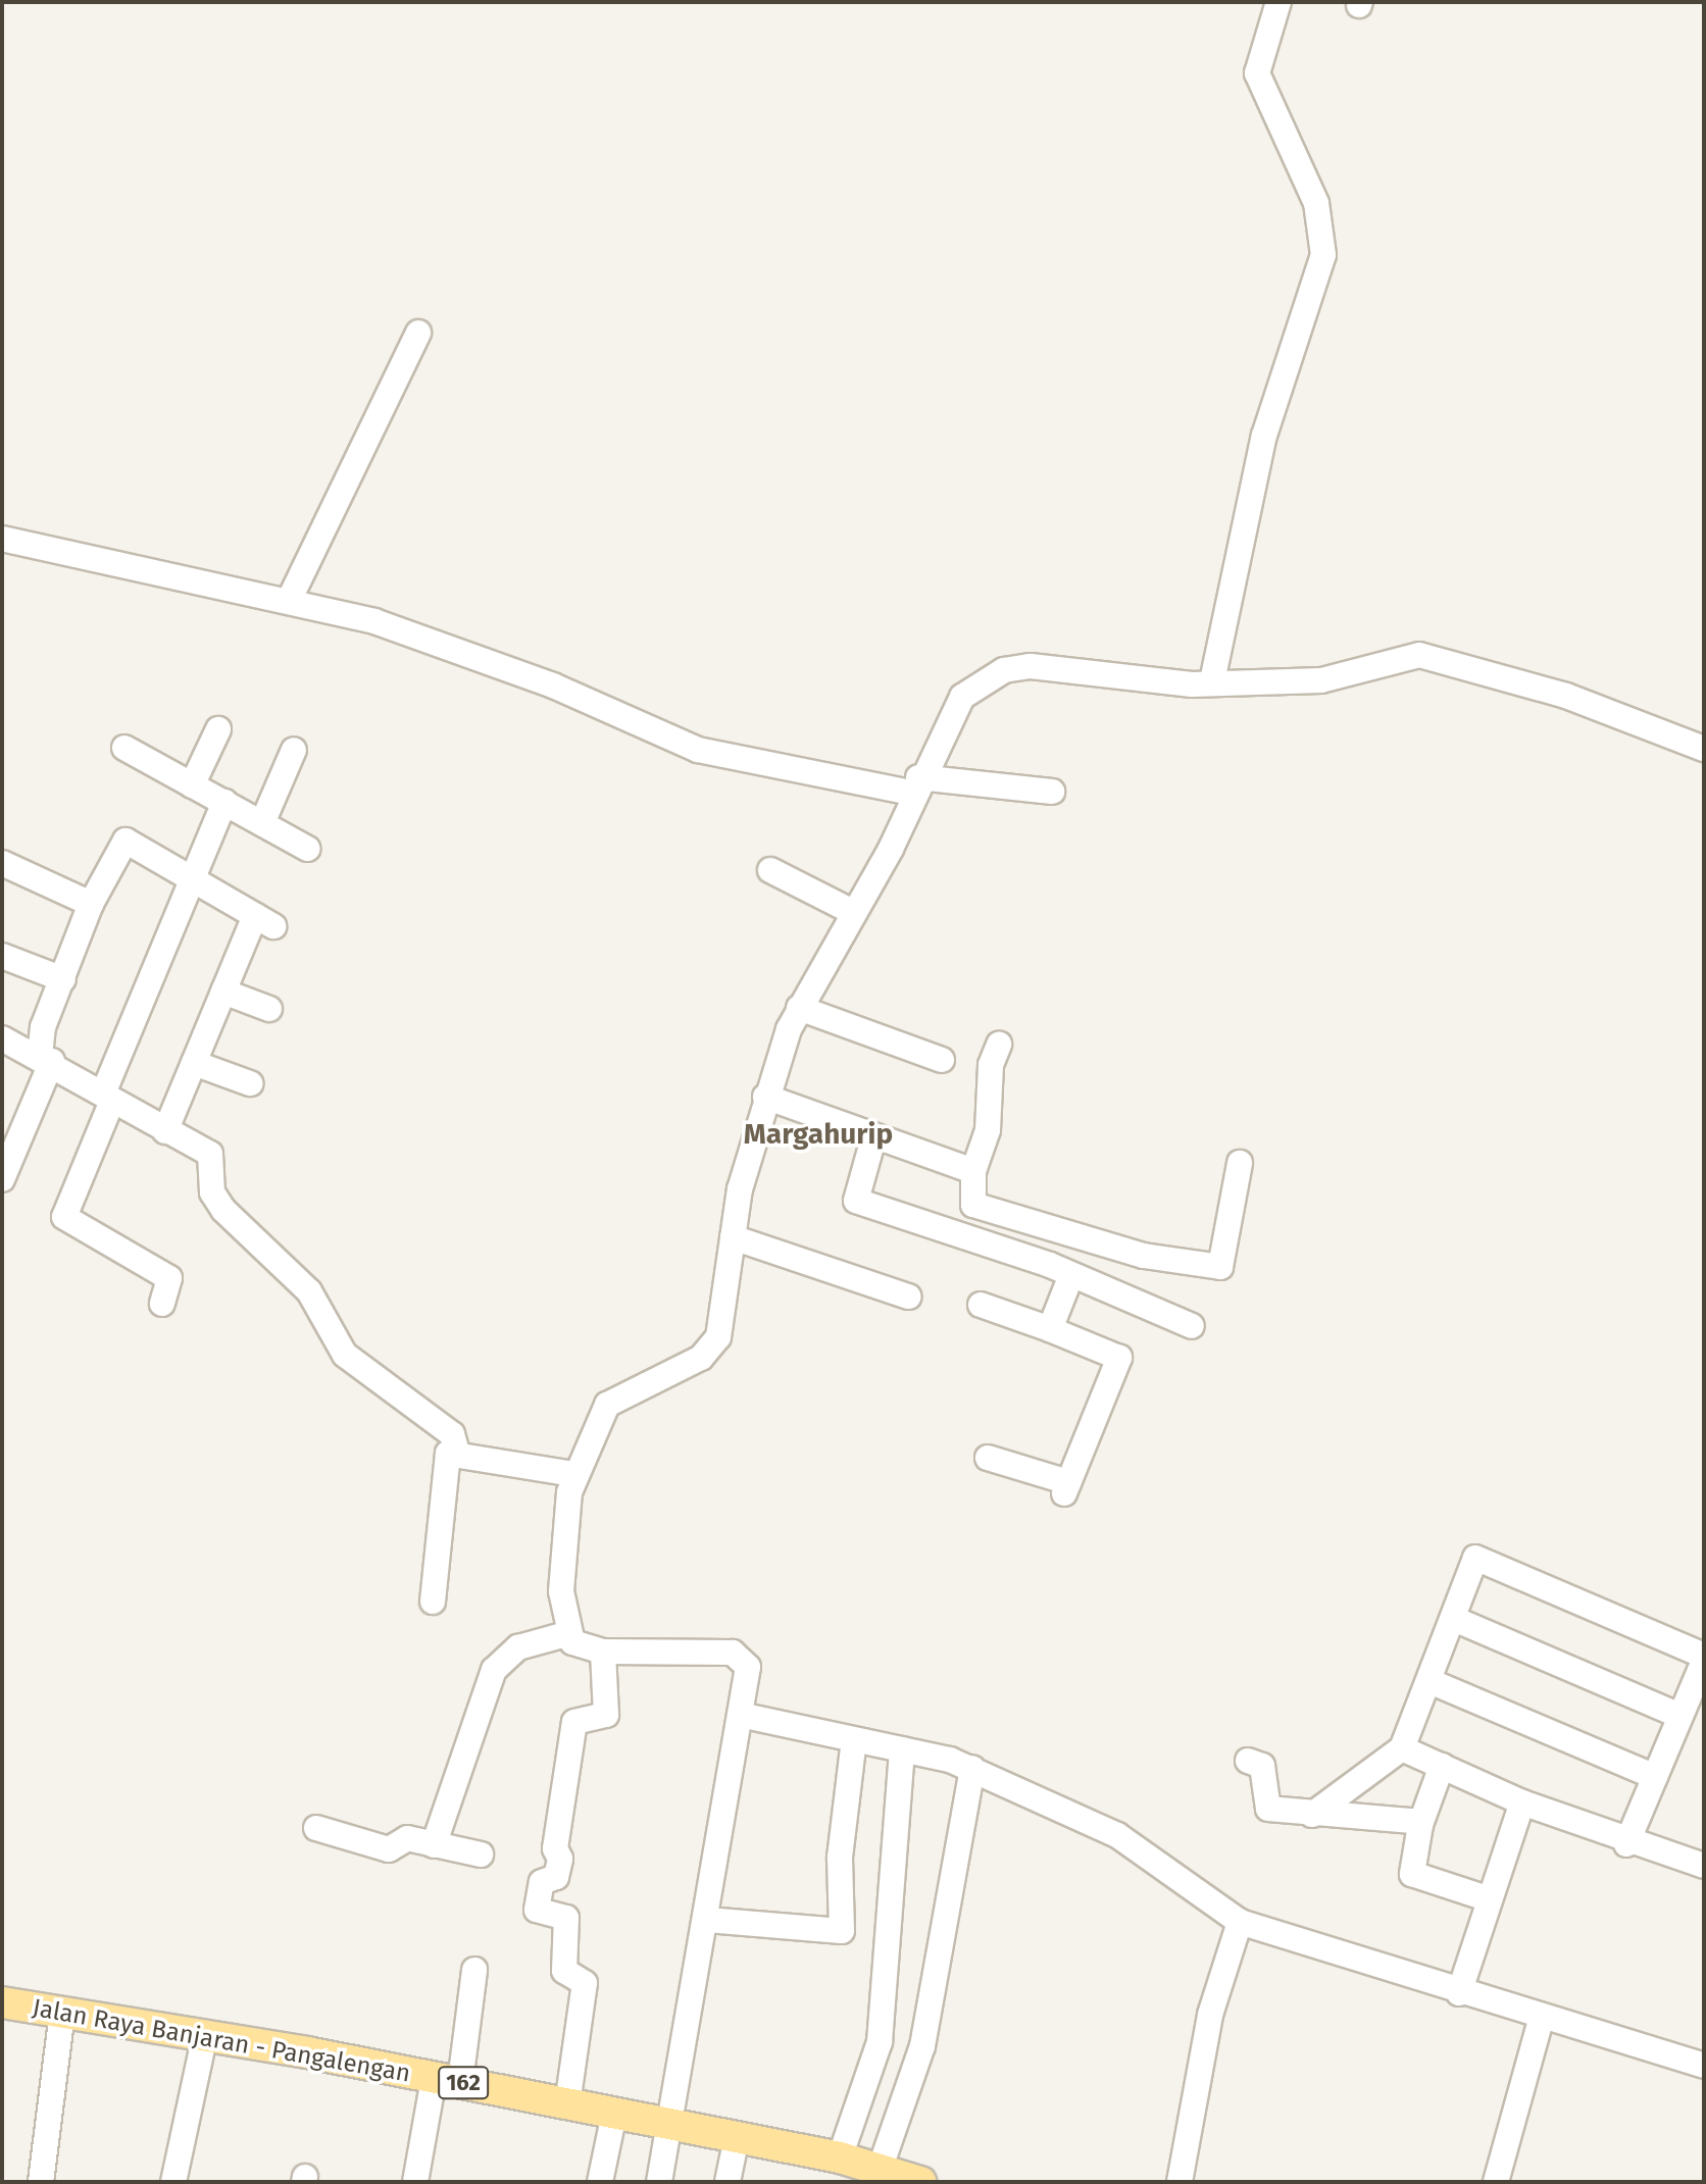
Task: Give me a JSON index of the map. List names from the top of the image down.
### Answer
{
  "streets": {
    "main road": ["Jalan Raya Banjaran - Pangalengan", "162"]
  },
  "districts": ["Margahurip"]
}
